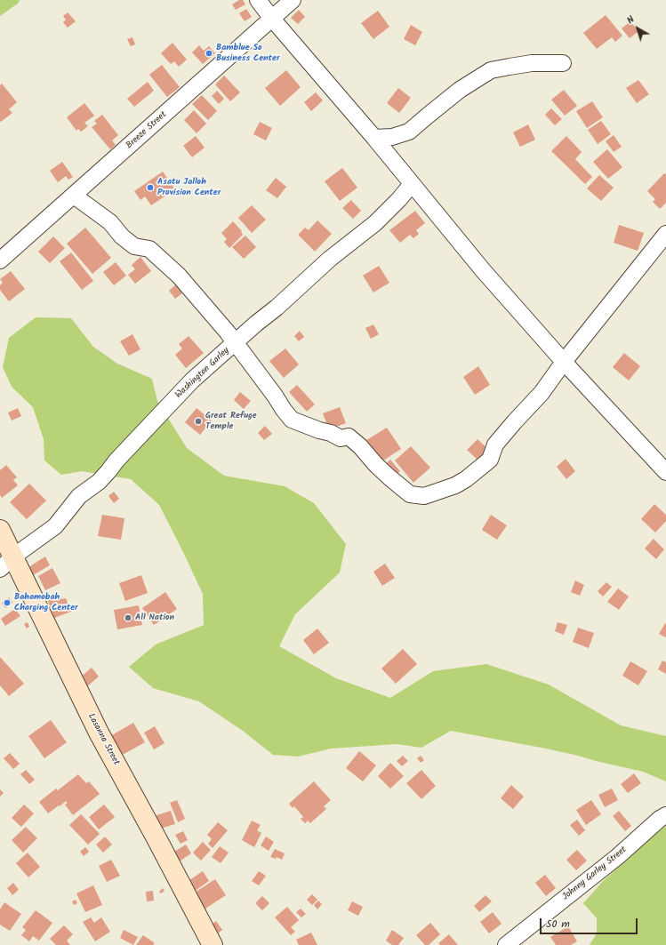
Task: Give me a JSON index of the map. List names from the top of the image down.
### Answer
{
  "streets": {
    "street": [
      "Breeze Street",
      "Washington Garley",
      "Lasanna Street",
      "Johnny Garley Street"
    ]
  },
  "crossings": [
    ["Washington Garley", "Lasanna Street"]
  ],
  "places": [
    "Bamblue So Business Center",
    "Asatu Jalloh Provision Center",
    "Great Refuge Temple",
    "Bahamobah Charging Center",
    "All Nation"
  ],
  "scale_bar": "50 m",
  "north": "top left"
}
